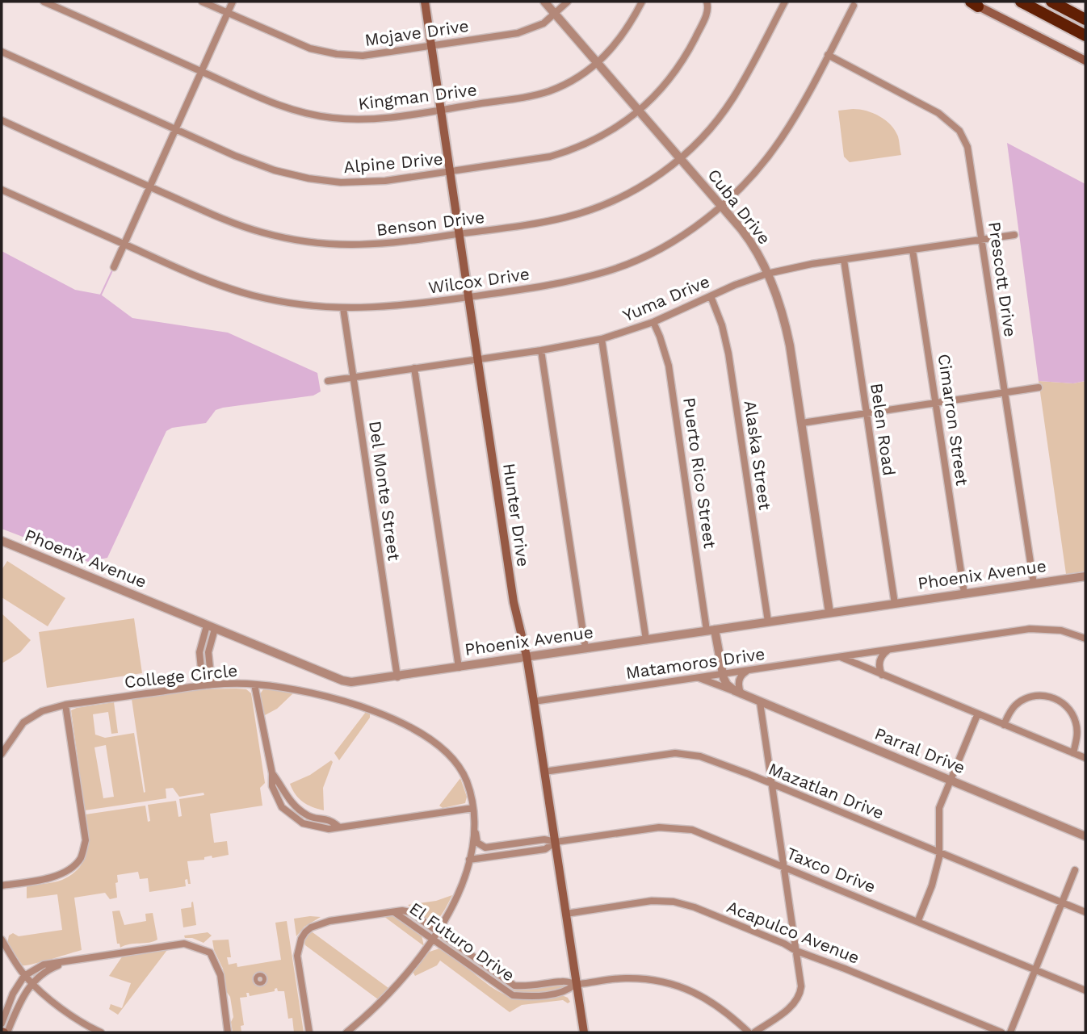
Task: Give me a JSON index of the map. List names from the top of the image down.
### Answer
{
  "streets": {
    "main road": ["Hunter Drive"],
    "street": [
      "Mojave Drive",
      "Kingman Drive",
      "Alpine Drive",
      "Cuba Drive",
      "Benson Drive",
      "Prescott Drive",
      "Wilcox Drive",
      "Yuma Drive",
      "Cimarron Street",
      "Belen Road",
      "Alaska Street",
      "Puerto Rico Street",
      "Del Monte Street",
      "Phoenix Avenue",
      "Matamoros Drive",
      "College Circle",
      "Parral Drive",
      "Mazatlan Drive",
      "Taxco Drive",
      "Acapulco Avenue",
      "El Futuro Drive"
    ]
  },
  "crossings": [
    ["Mojave Drive", "Cuba Drive"],
    ["Mojave Drive", "Hunter Drive"],
    ["Kingman Drive", "Cuba Drive"],
    ["Kingman Drive", "Hunter Drive"],
    ["Alpine Drive", "Cuba Drive"],
    ["Alpine Drive", "Hunter Drive"],
    ["Cuba Drive", "Benson Drive"],
    ["Cuba Drive", "Wilcox Drive"],
    ["Cuba Drive", "Yuma Drive"],
    ["Cuba Drive", "Phoenix Avenue"],
    ["Benson Drive", "Hunter Drive"],
    ["Prescott Drive", "Wilcox Drive"],
    ["Prescott Drive", "Yuma Drive"],
    ["Prescott Drive", "Phoenix Avenue"],
    ["Wilcox Drive", "Del Monte Street"],
    ["Wilcox Drive", "Hunter Drive"],
    ["Yuma Drive", "Cimarron Street"],
    ["Yuma Drive", "Belen Road"],
    ["Yuma Drive", "Alaska Street"],
    ["Yuma Drive", "Puerto Rico Street"],
    ["Yuma Drive", "Del Monte Street"],
    ["Yuma Drive", "Hunter Drive"],
    ["Cimarron Street", "Phoenix Avenue"],
    ["Belen Road", "Phoenix Avenue"],
    ["Alaska Street", "Phoenix Avenue"],
    ["Puerto Rico Street", "Phoenix Avenue"],
    ["Puerto Rico Street", "Matamoros Drive"],
    ["Puerto Rico Street", "Parral Drive"],
    ["Del Monte Street", "Phoenix Avenue"],
    ["Hunter Drive", "Phoenix Avenue"],
    ["Hunter Drive", "Matamoros Drive"],
    ["Hunter Drive", "Mazatlan Drive"],
    ["Hunter Drive", "Taxco Drive"],
    ["Hunter Drive", "Acapulco Avenue"],
    ["Hunter Drive", "El Futuro Drive"],
    ["Matamoros Drive", "Parral Drive"],
    ["College Circle", "El Futuro Drive"]
  ]
}
